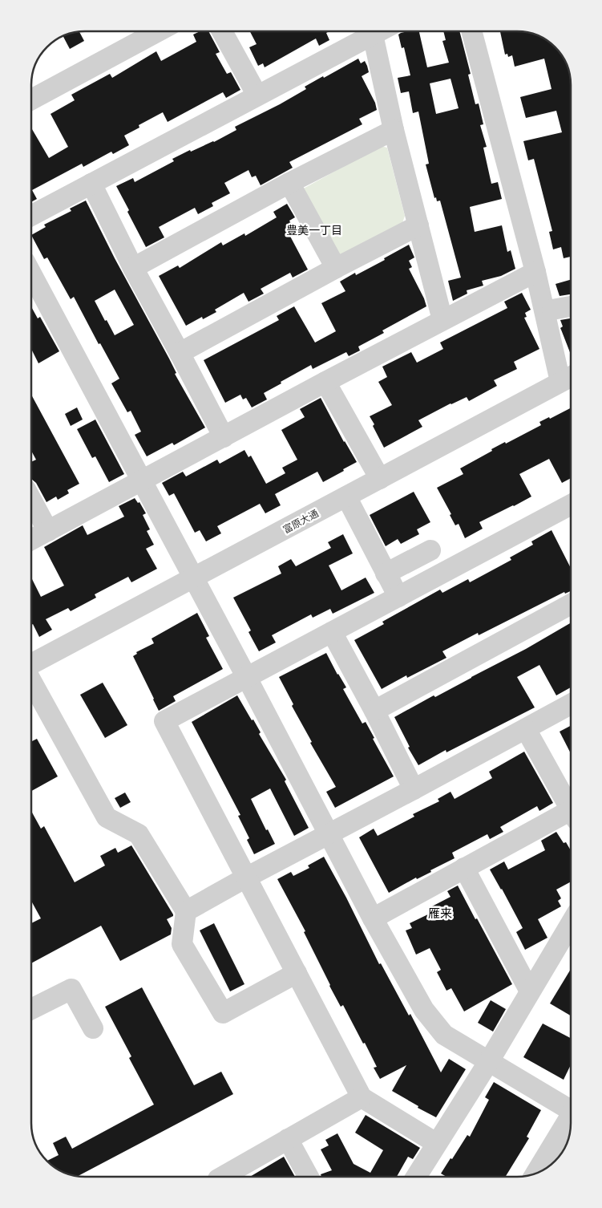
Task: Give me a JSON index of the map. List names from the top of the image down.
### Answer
{
  "streets": {
    "street": ["富原大通"]
  },
  "districts": ["豊美一丁目", "雁来"]
}
